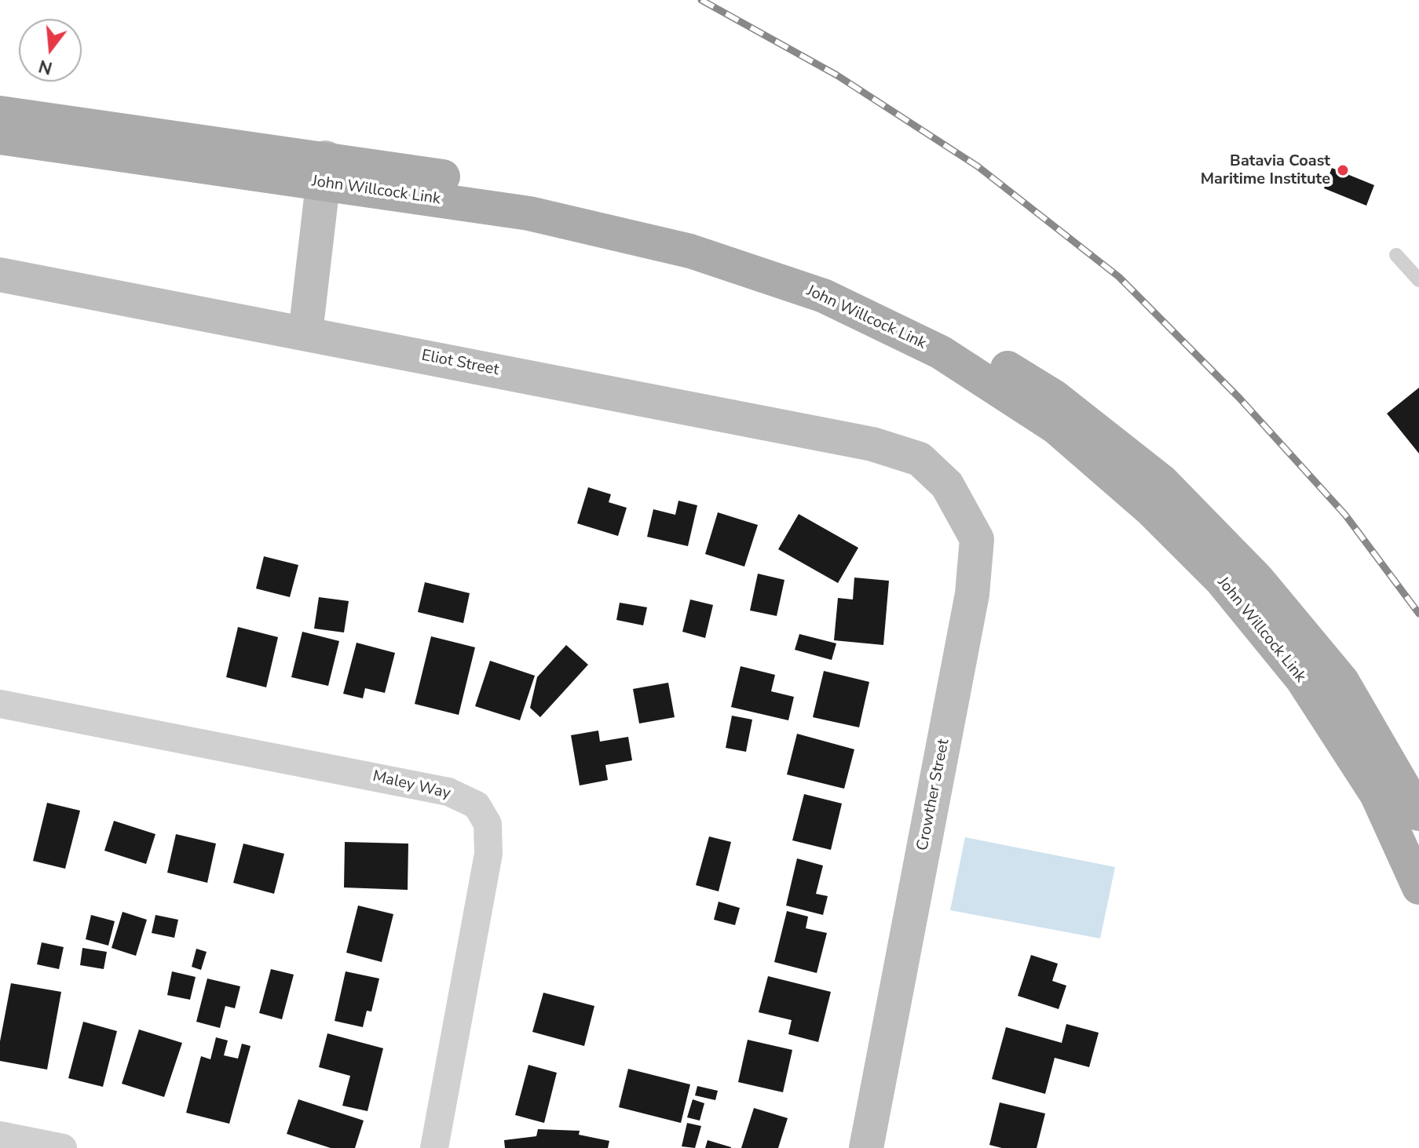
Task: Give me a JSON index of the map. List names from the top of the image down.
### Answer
{
  "streets": {
    "main road": ["John Willcock Link"],
    "street": ["Eliot Street", "Maley Way", "Crowther Street"]
  },
  "crossings": [
    ["Eliot Street", "Crowther Street"]
  ],
  "places": ["Batavia Coast Maritime Institute"],
  "north": "bottom"
}
